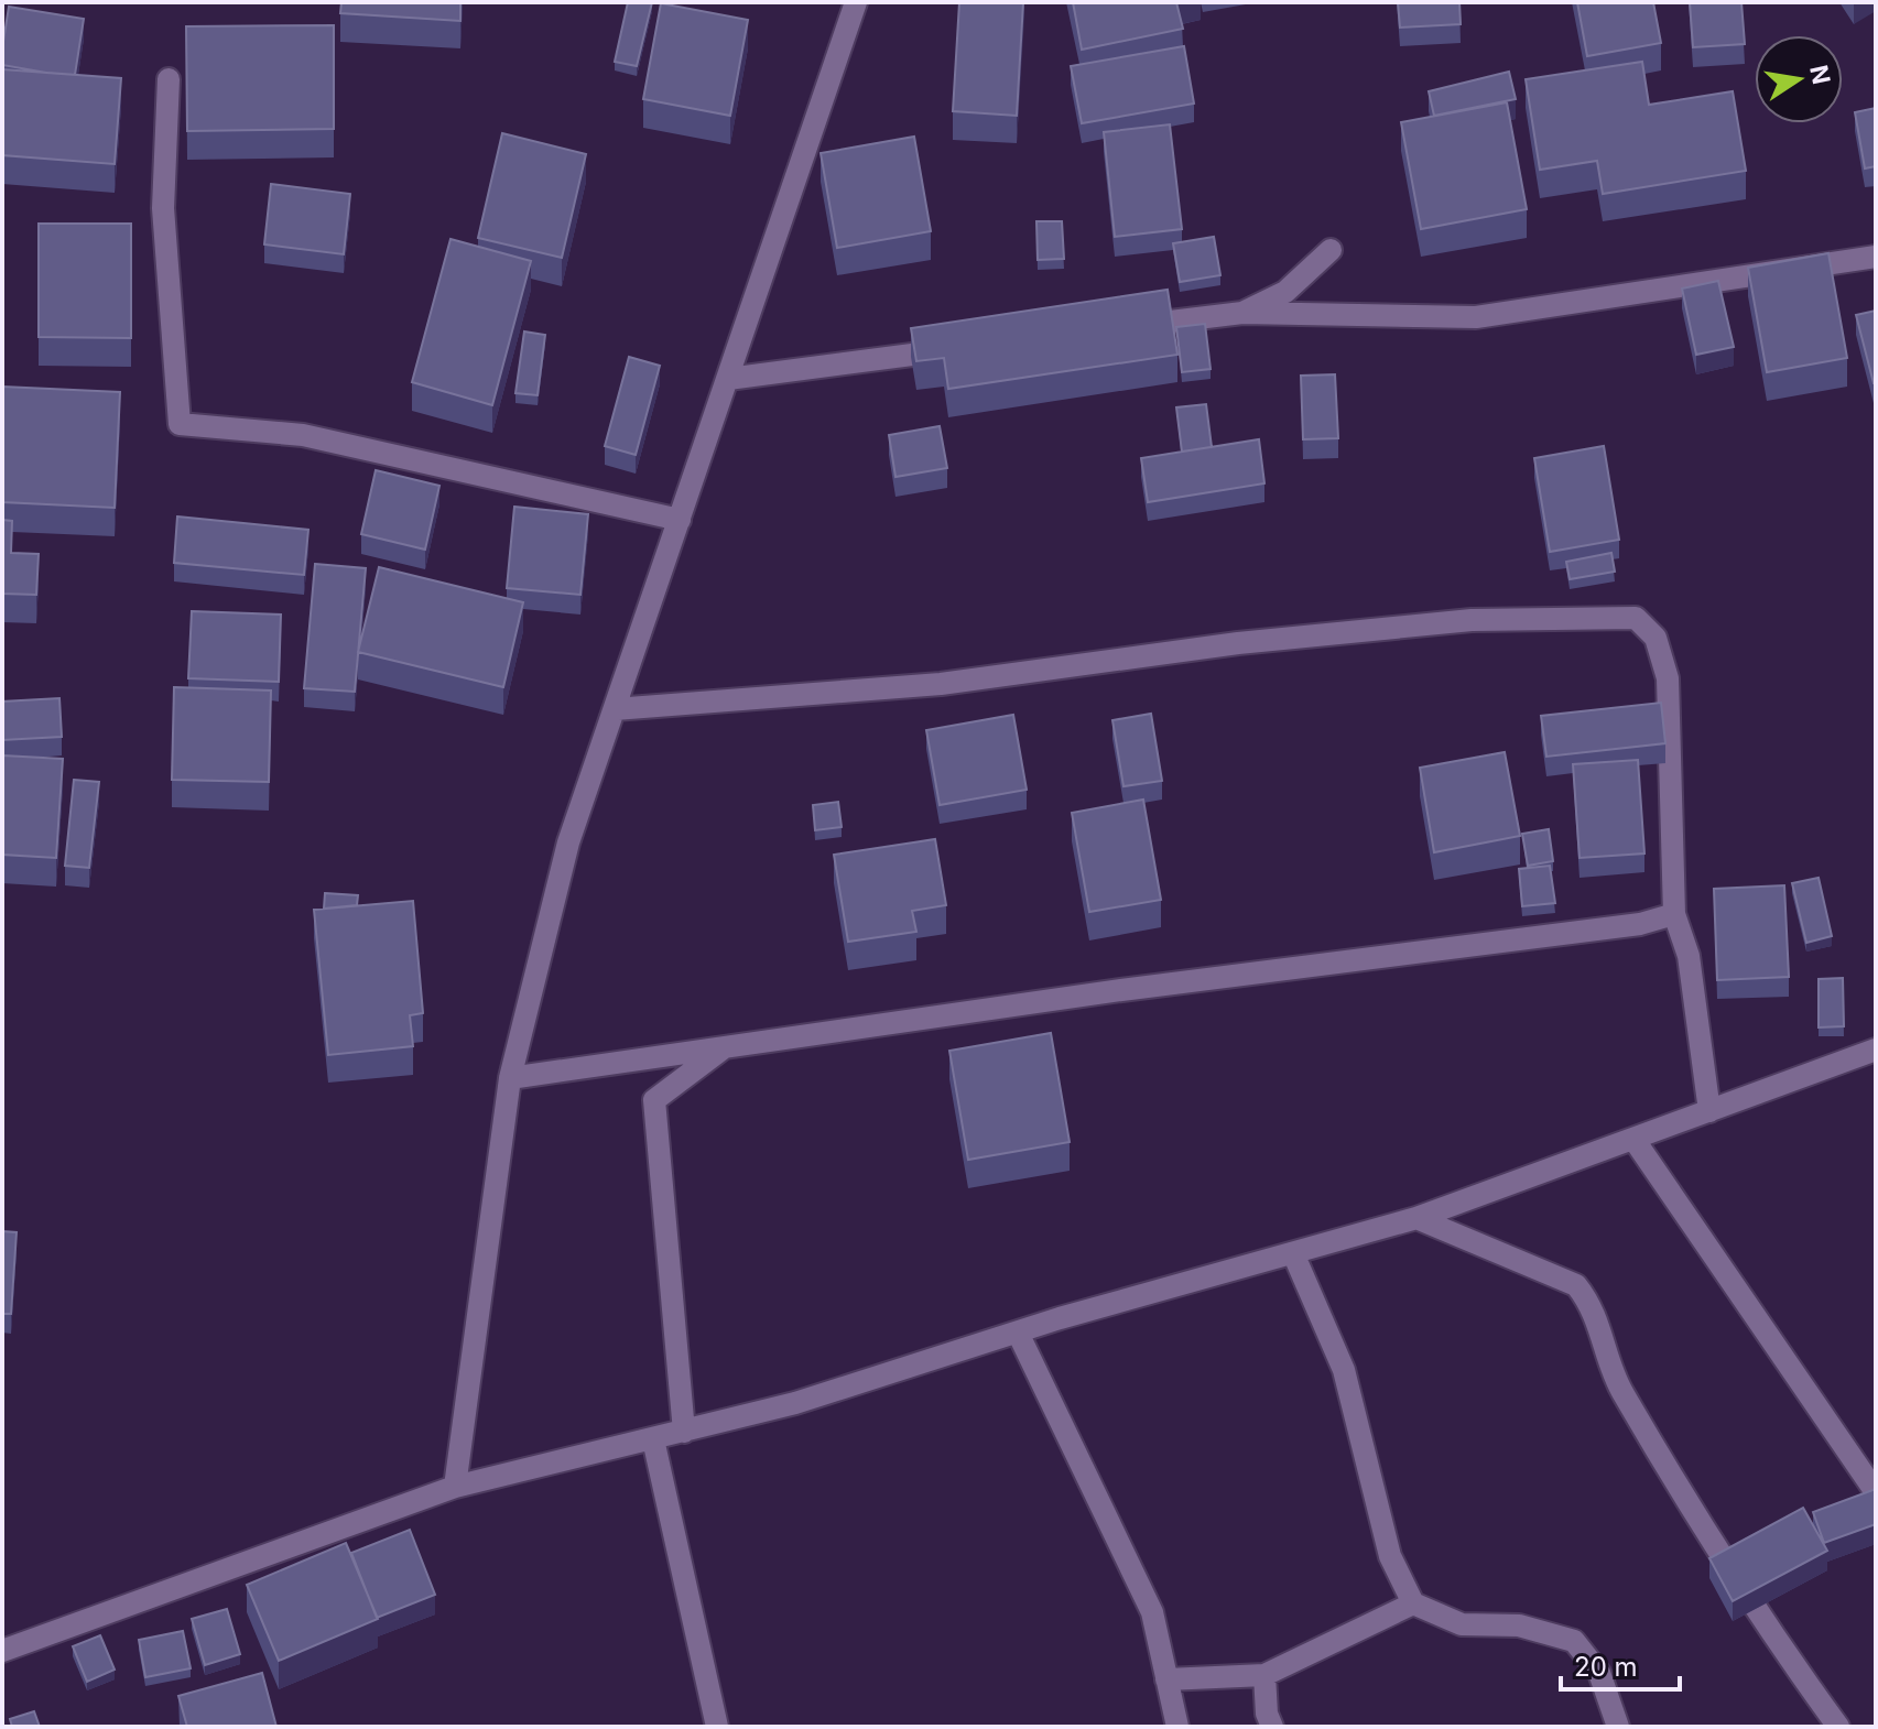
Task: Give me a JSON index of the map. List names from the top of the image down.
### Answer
{
  "scale_bar": "20 m",
  "north": "right"
}
